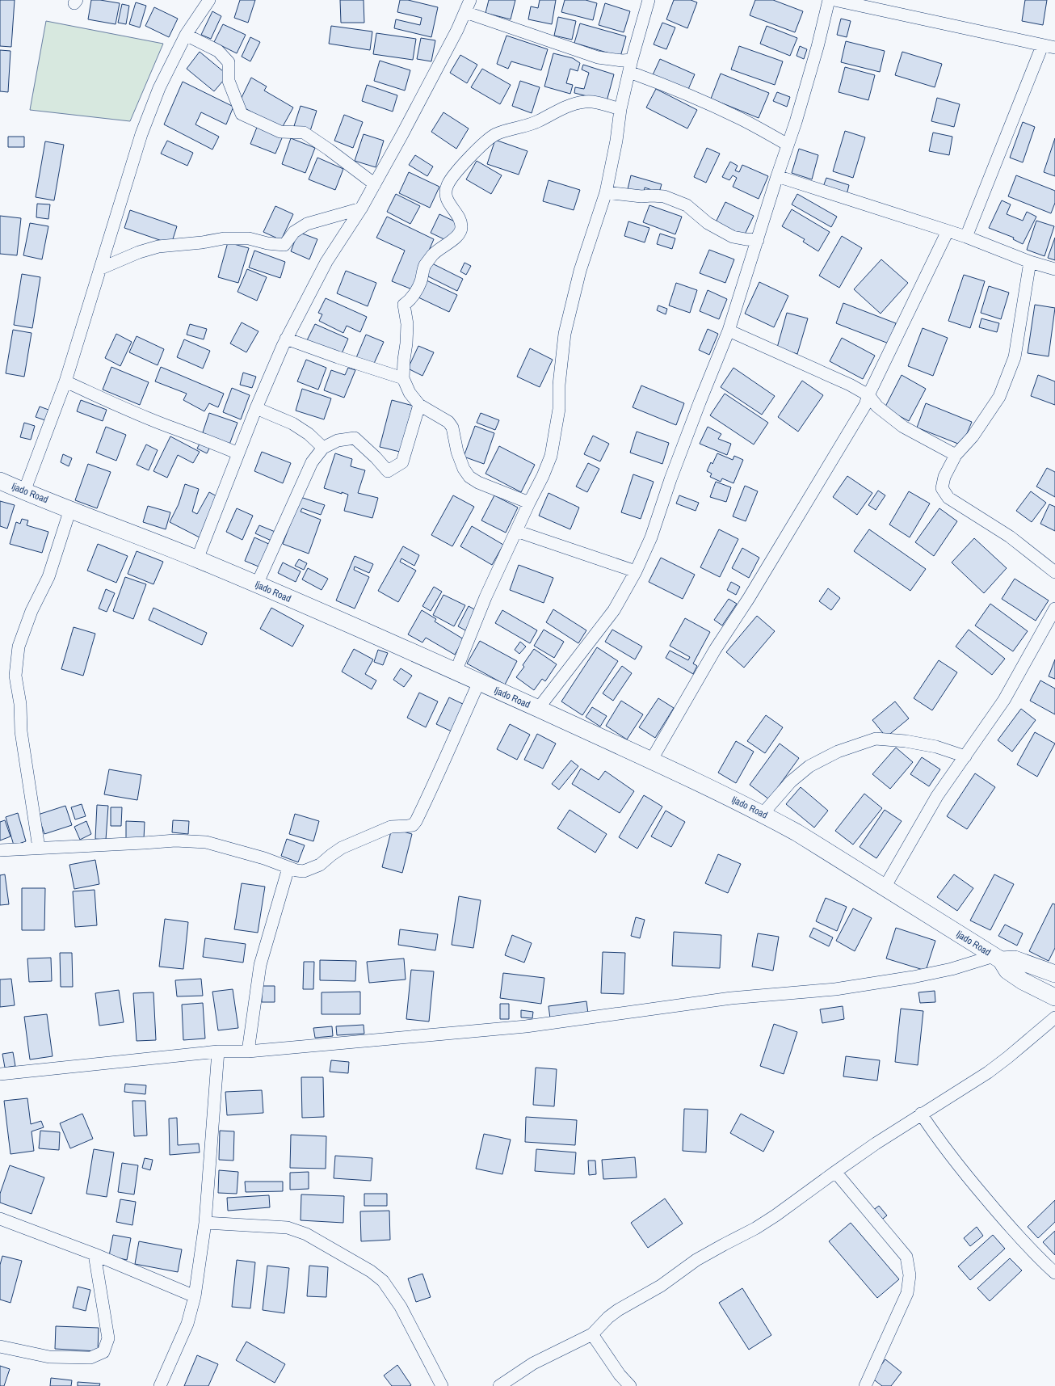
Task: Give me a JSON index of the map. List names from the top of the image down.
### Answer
{
  "streets": {
    "street": ["Ijado Road"]
  }
}
